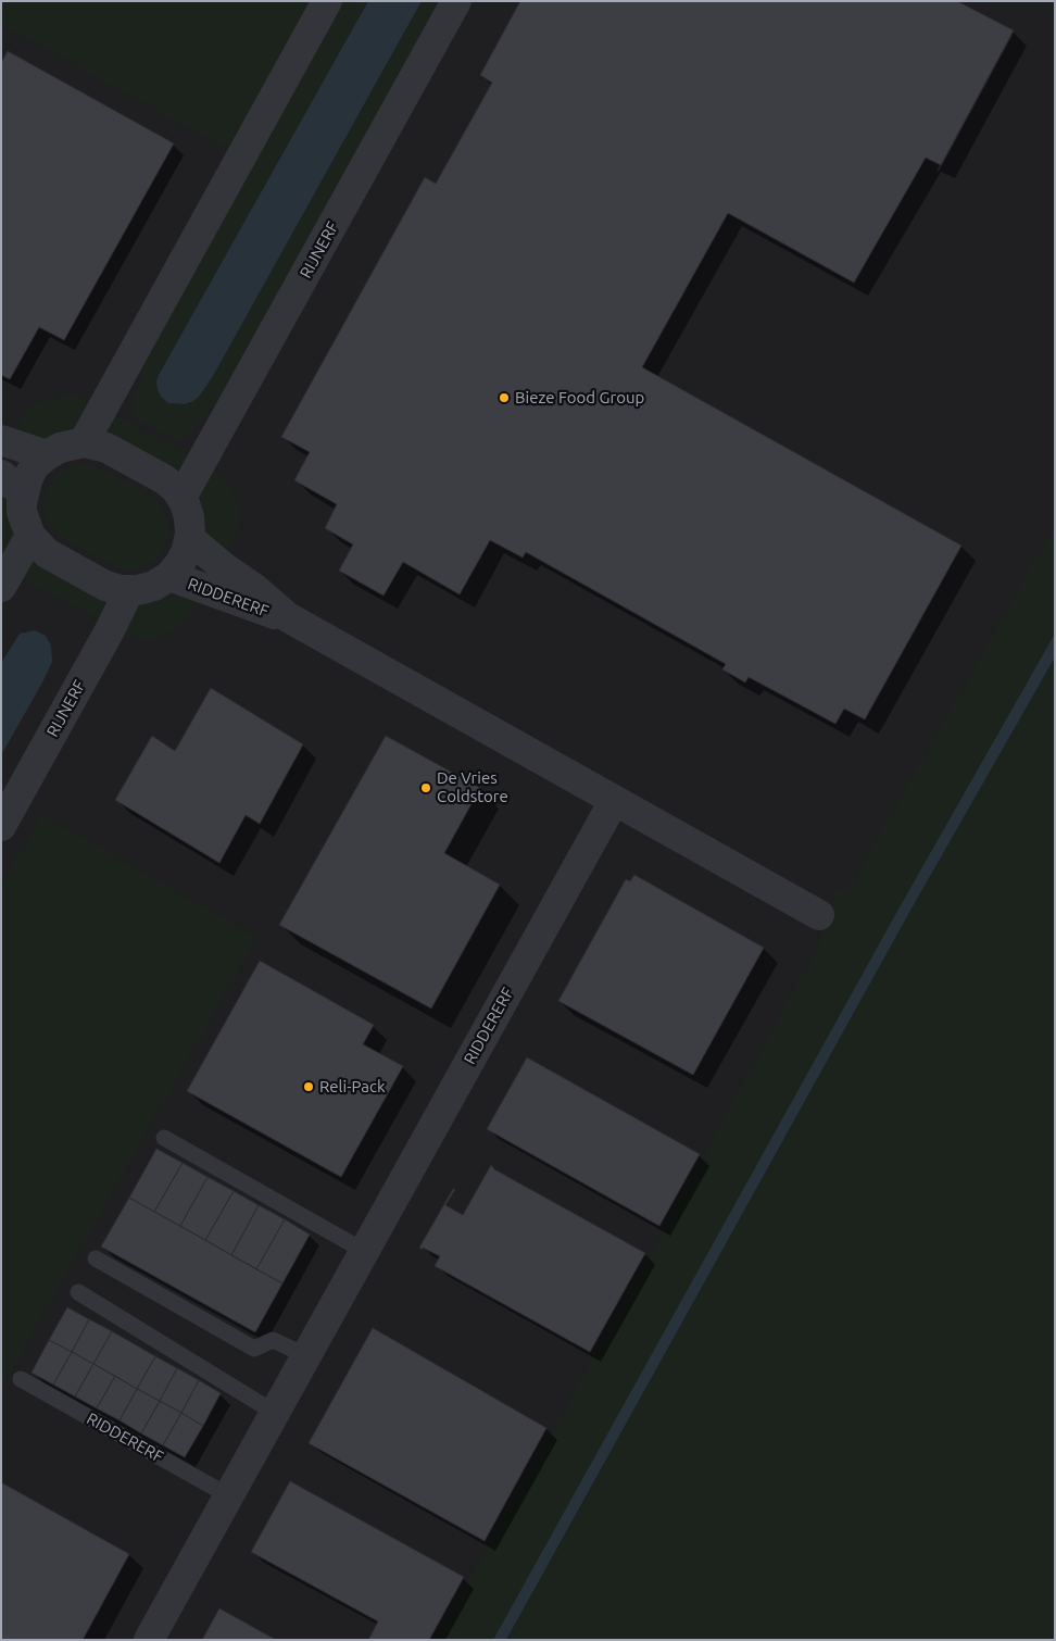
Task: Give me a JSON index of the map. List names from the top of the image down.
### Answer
{
  "streets": {
    "street": ["RIJNERF", "RIDDERERF"]
  },
  "crossings": [
    ["RIJNERF", "RIDDERERF"]
  ],
  "places": ["Bieze Food Group", "De Vries Coldstore", "Reli-Pack"]
}
